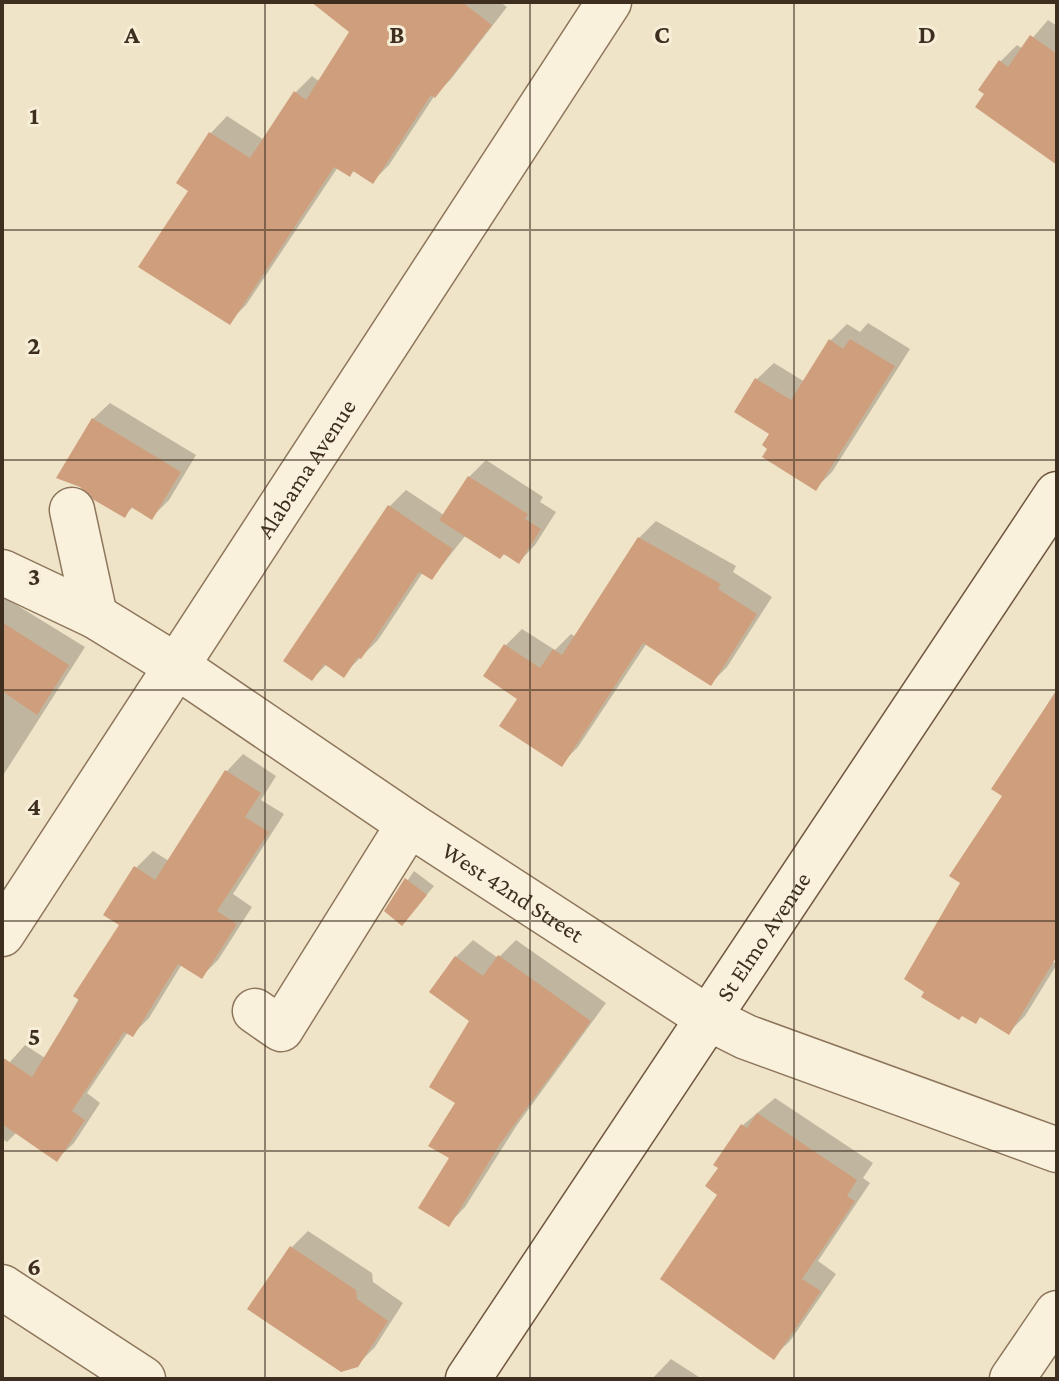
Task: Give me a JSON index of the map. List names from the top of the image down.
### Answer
{
  "streets": {
    "street": ["Alabama Avenue", "West 42nd Street", "St Elmo Avenue"]
  },
  "crossings": [
    ["Alabama Avenue", "West 42nd Street"],
    ["West 42nd Street", "St Elmo Avenue"]
  ],
  "grid": {
    "columns": [
      "A",
      "B",
      "C",
      "D"
    ],
    "rows": [
      "1",
      "2",
      "3",
      "4",
      "5",
      "6"
    ]
  }
}
